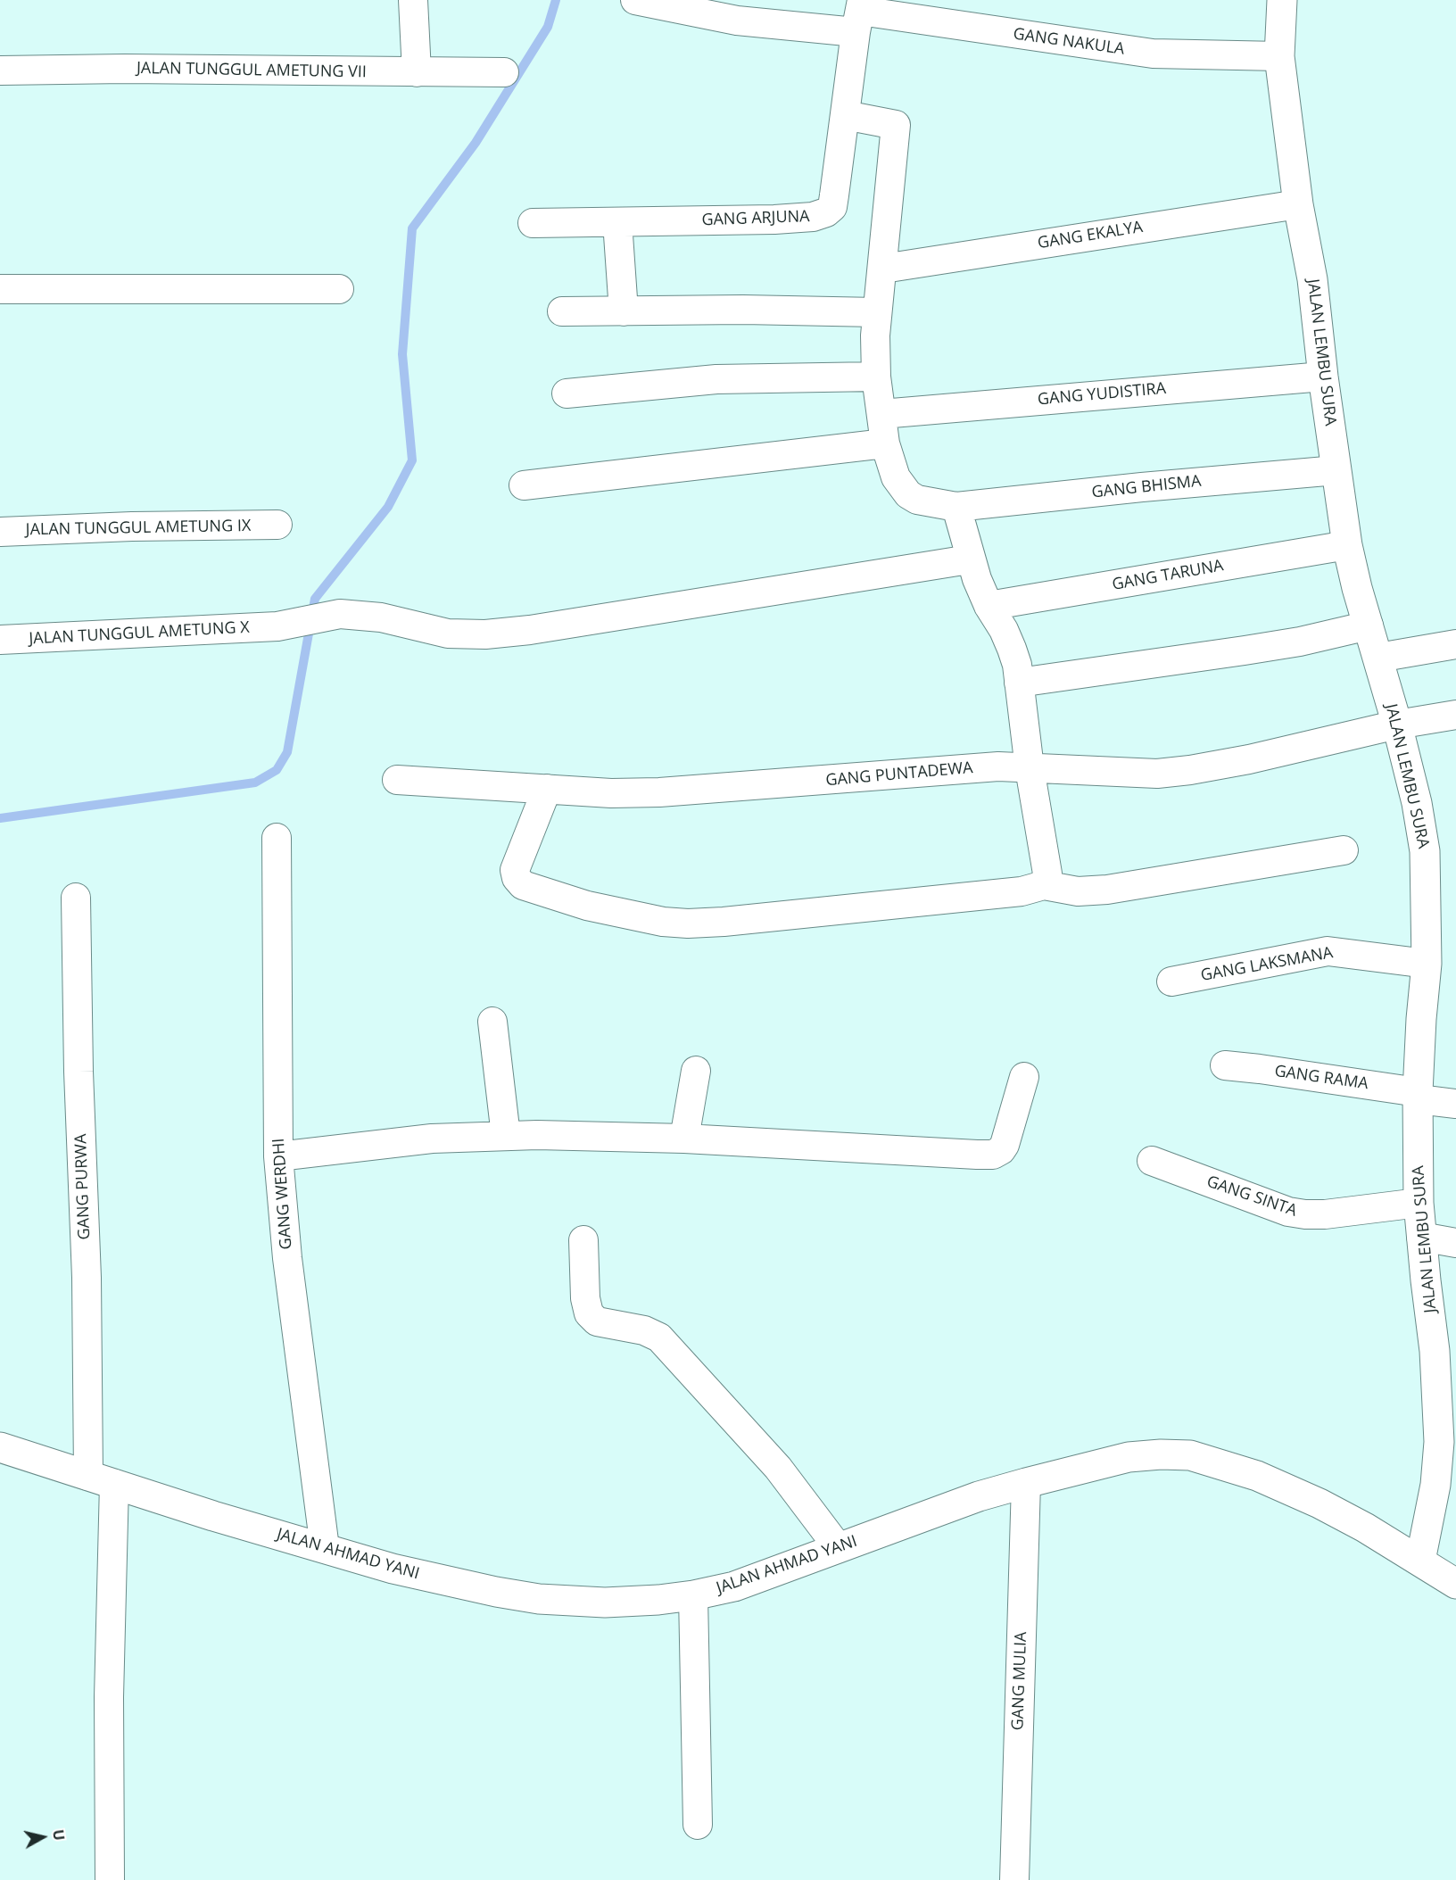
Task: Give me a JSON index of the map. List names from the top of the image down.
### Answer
{
  "streets": {
    "street": [
      "GANG NAKULA",
      "JALAN TUNGGUL AMETUNG VII",
      "GANG ARJUNA",
      "GANG EKALYA",
      "JALAN LEMBU SURA",
      "GANG YUDISTIRA",
      "GANG BHISMA",
      "JALAN TUNGGUL AMETUNG IX",
      "GANG TARUNA",
      "JALAN TUNGGUL AMETUNG X",
      "GANG PUNTADEWA",
      "GANG LAKSMANA",
      "GANG RAMA",
      "GANG PURWA",
      "GANG WERDHI",
      "GANG SINTA",
      "JALAN AHMAD YANI",
      "GANG MULIA"
    ]
  },
  "crossings": [
    ["GANG NAKULA", "GANG ARJUNA"],
    ["GANG NAKULA", "JALAN LEMBU SURA"],
    ["GANG ARJUNA", "GANG BHISMA"],
    ["GANG EKALYA", "JALAN LEMBU SURA"],
    ["GANG EKALYA", "GANG BHISMA"],
    ["JALAN LEMBU SURA", "GANG YUDISTIRA"],
    ["JALAN LEMBU SURA", "GANG BHISMA"],
    ["JALAN LEMBU SURA", "GANG TARUNA"],
    ["JALAN LEMBU SURA", "GANG PUNTADEWA"],
    ["JALAN LEMBU SURA", "GANG LAKSMANA"],
    ["JALAN LEMBU SURA", "GANG RAMA"],
    ["JALAN LEMBU SURA", "GANG SINTA"],
    ["JALAN LEMBU SURA", "JALAN AHMAD YANI"],
    ["GANG YUDISTIRA", "GANG BHISMA"],
    ["GANG PURWA", "JALAN AHMAD YANI"],
    ["GANG WERDHI", "JALAN AHMAD YANI"],
    ["JALAN AHMAD YANI", "GANG MULIA"]
  ],
  "north": "right"
}
